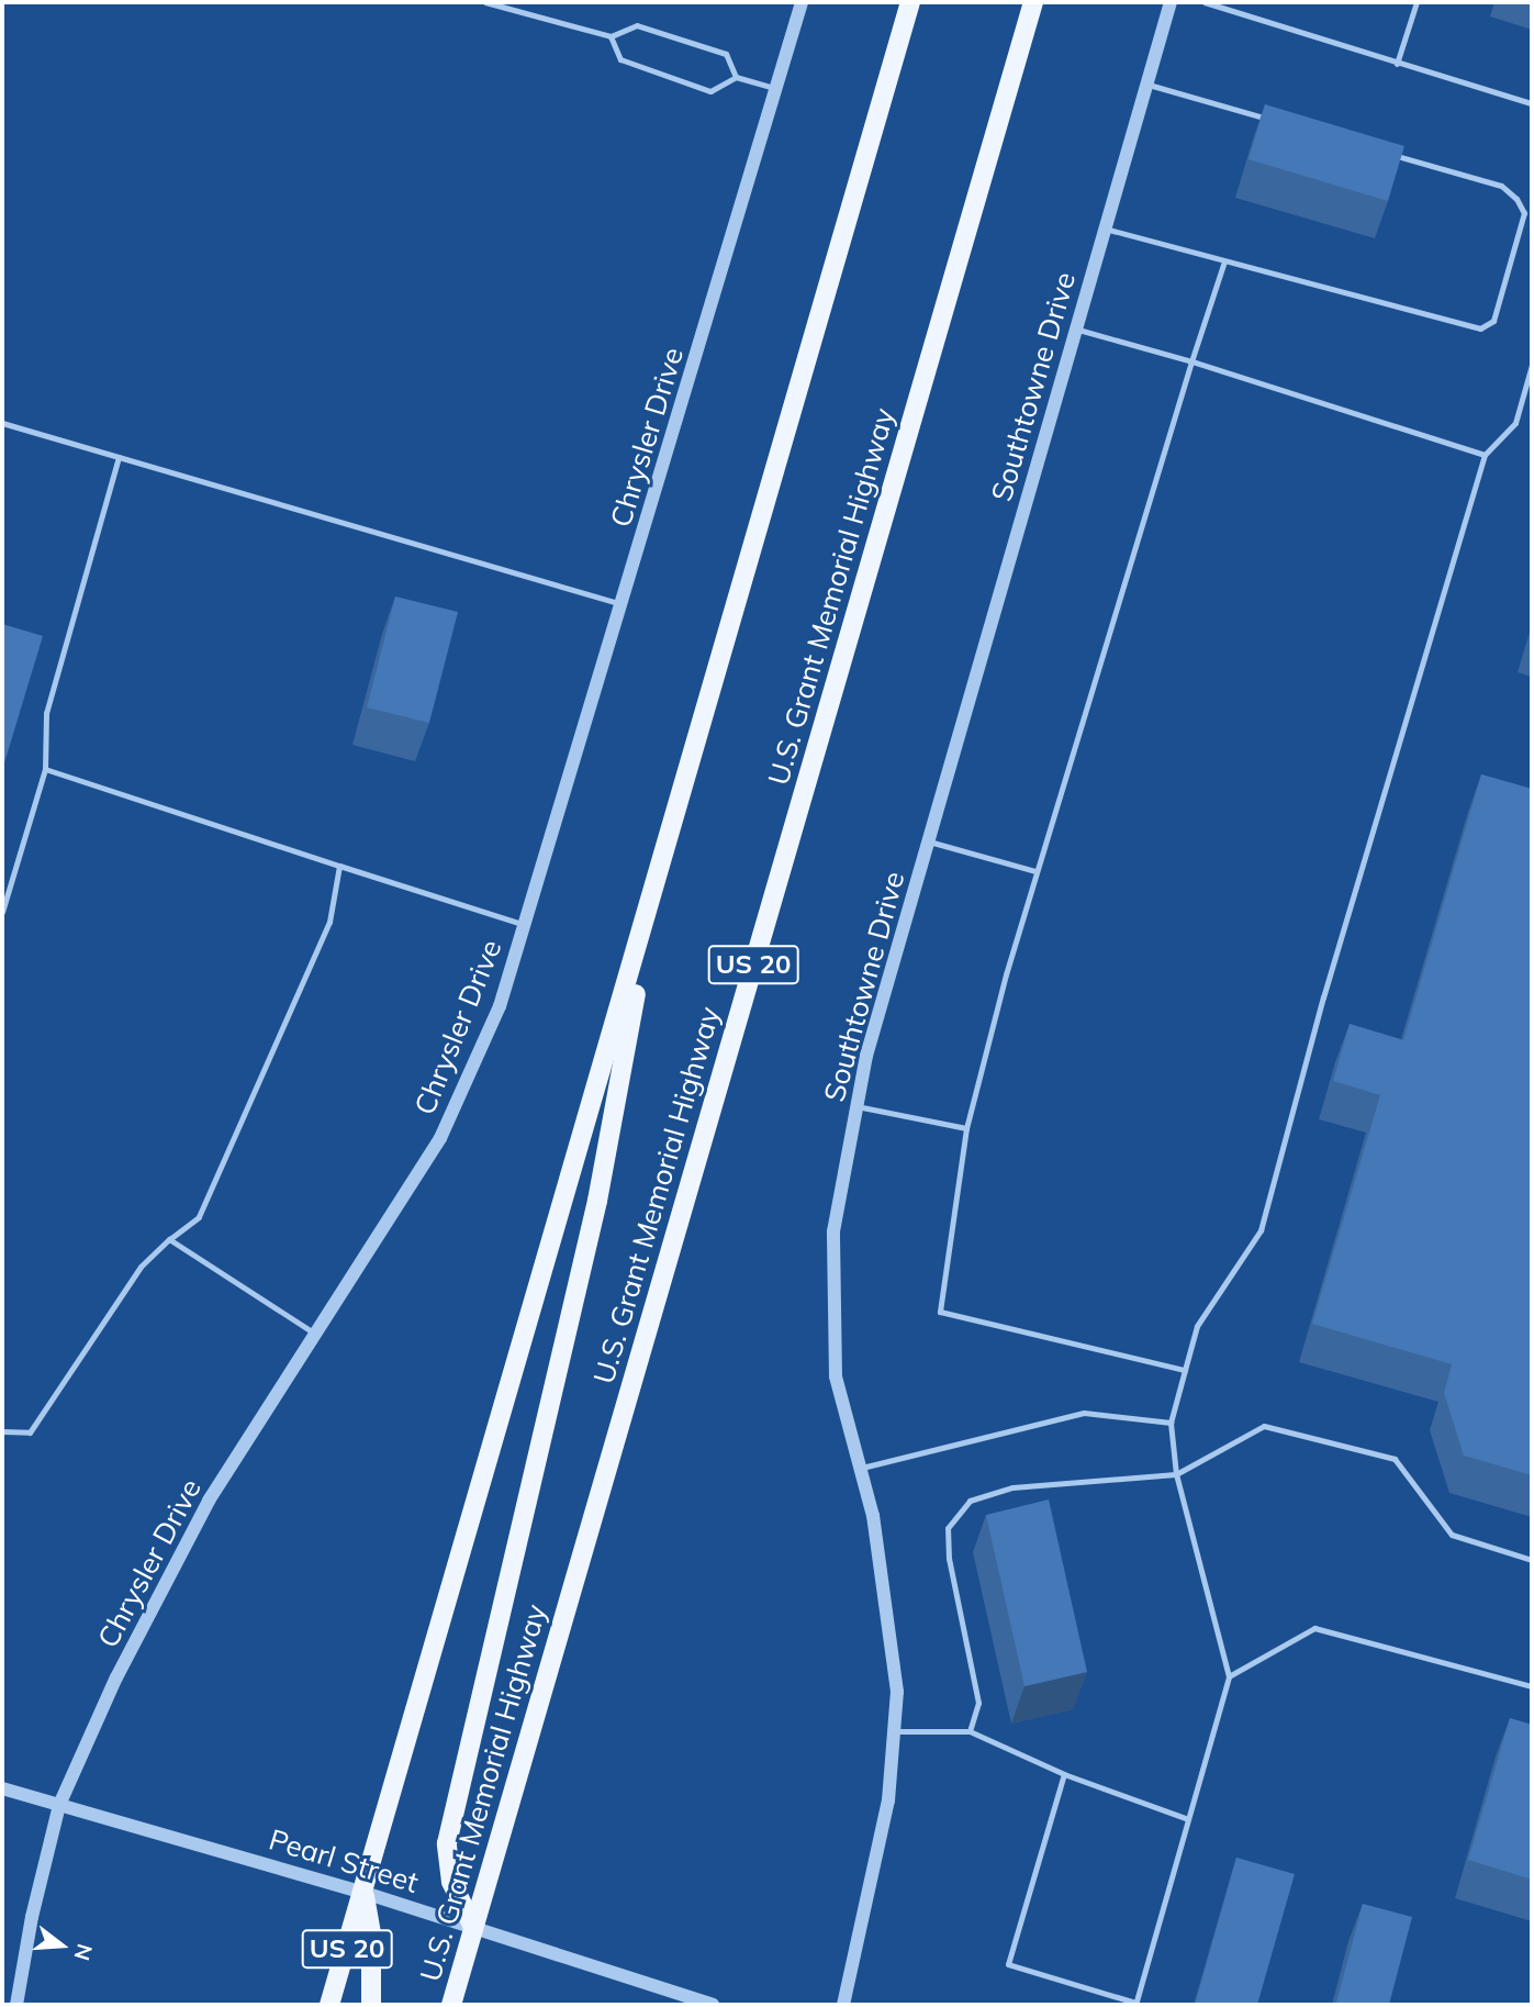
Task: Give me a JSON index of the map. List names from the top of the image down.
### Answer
{
  "streets": {
    "main road": ["U.S. Grant Memorial Highway", "US 20"],
    "street": ["Southtowne Drive", "Chrysler Drive", "Pearl Street"]
  },
  "crossings": [
    ["Chrysler Drive", "Pearl Street"],
    ["U.S. Grant Memorial Highway", "Pearl Street"],
    ["US 20", "Pearl Street"]
  ],
  "north": "right"
}
